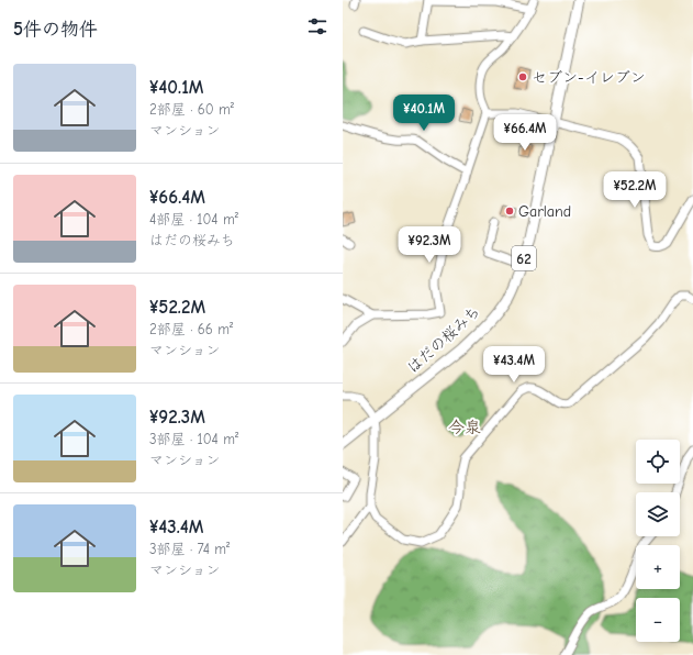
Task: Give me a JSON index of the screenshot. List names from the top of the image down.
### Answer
{
  "streets": {
    "main road": ["62", "はだの桜みち"]
  },
  "districts": ["今泉"],
  "places": ["セブン-イレブン", "Garland"],
  "page": {
    "heading": "5件の物件",
    "list": [
      {
        "name": "¥40.1M",
        "note": "2部屋 · 60 m² · マンション"
      },
      {
        "name": "¥66.4M",
        "note": "4部屋 · 104 m² · はだの桜みち"
      },
      {
        "name": "¥52.2M",
        "note": "2部屋 · 66 m² · マンション"
      },
      {
        "name": "¥92.3M",
        "note": "3部屋 · 104 m² · マンション"
      },
      {
        "name": "¥43.4M",
        "note": "3部屋 · 74 m² · マンション"
      }
    ],
    "price": [
      "¥40.1M",
      "¥66.4M",
      "¥52.2M",
      "¥92.3M",
      "¥43.4M"
    ],
    "map_buttons": ["+", "−"]
  }
}
